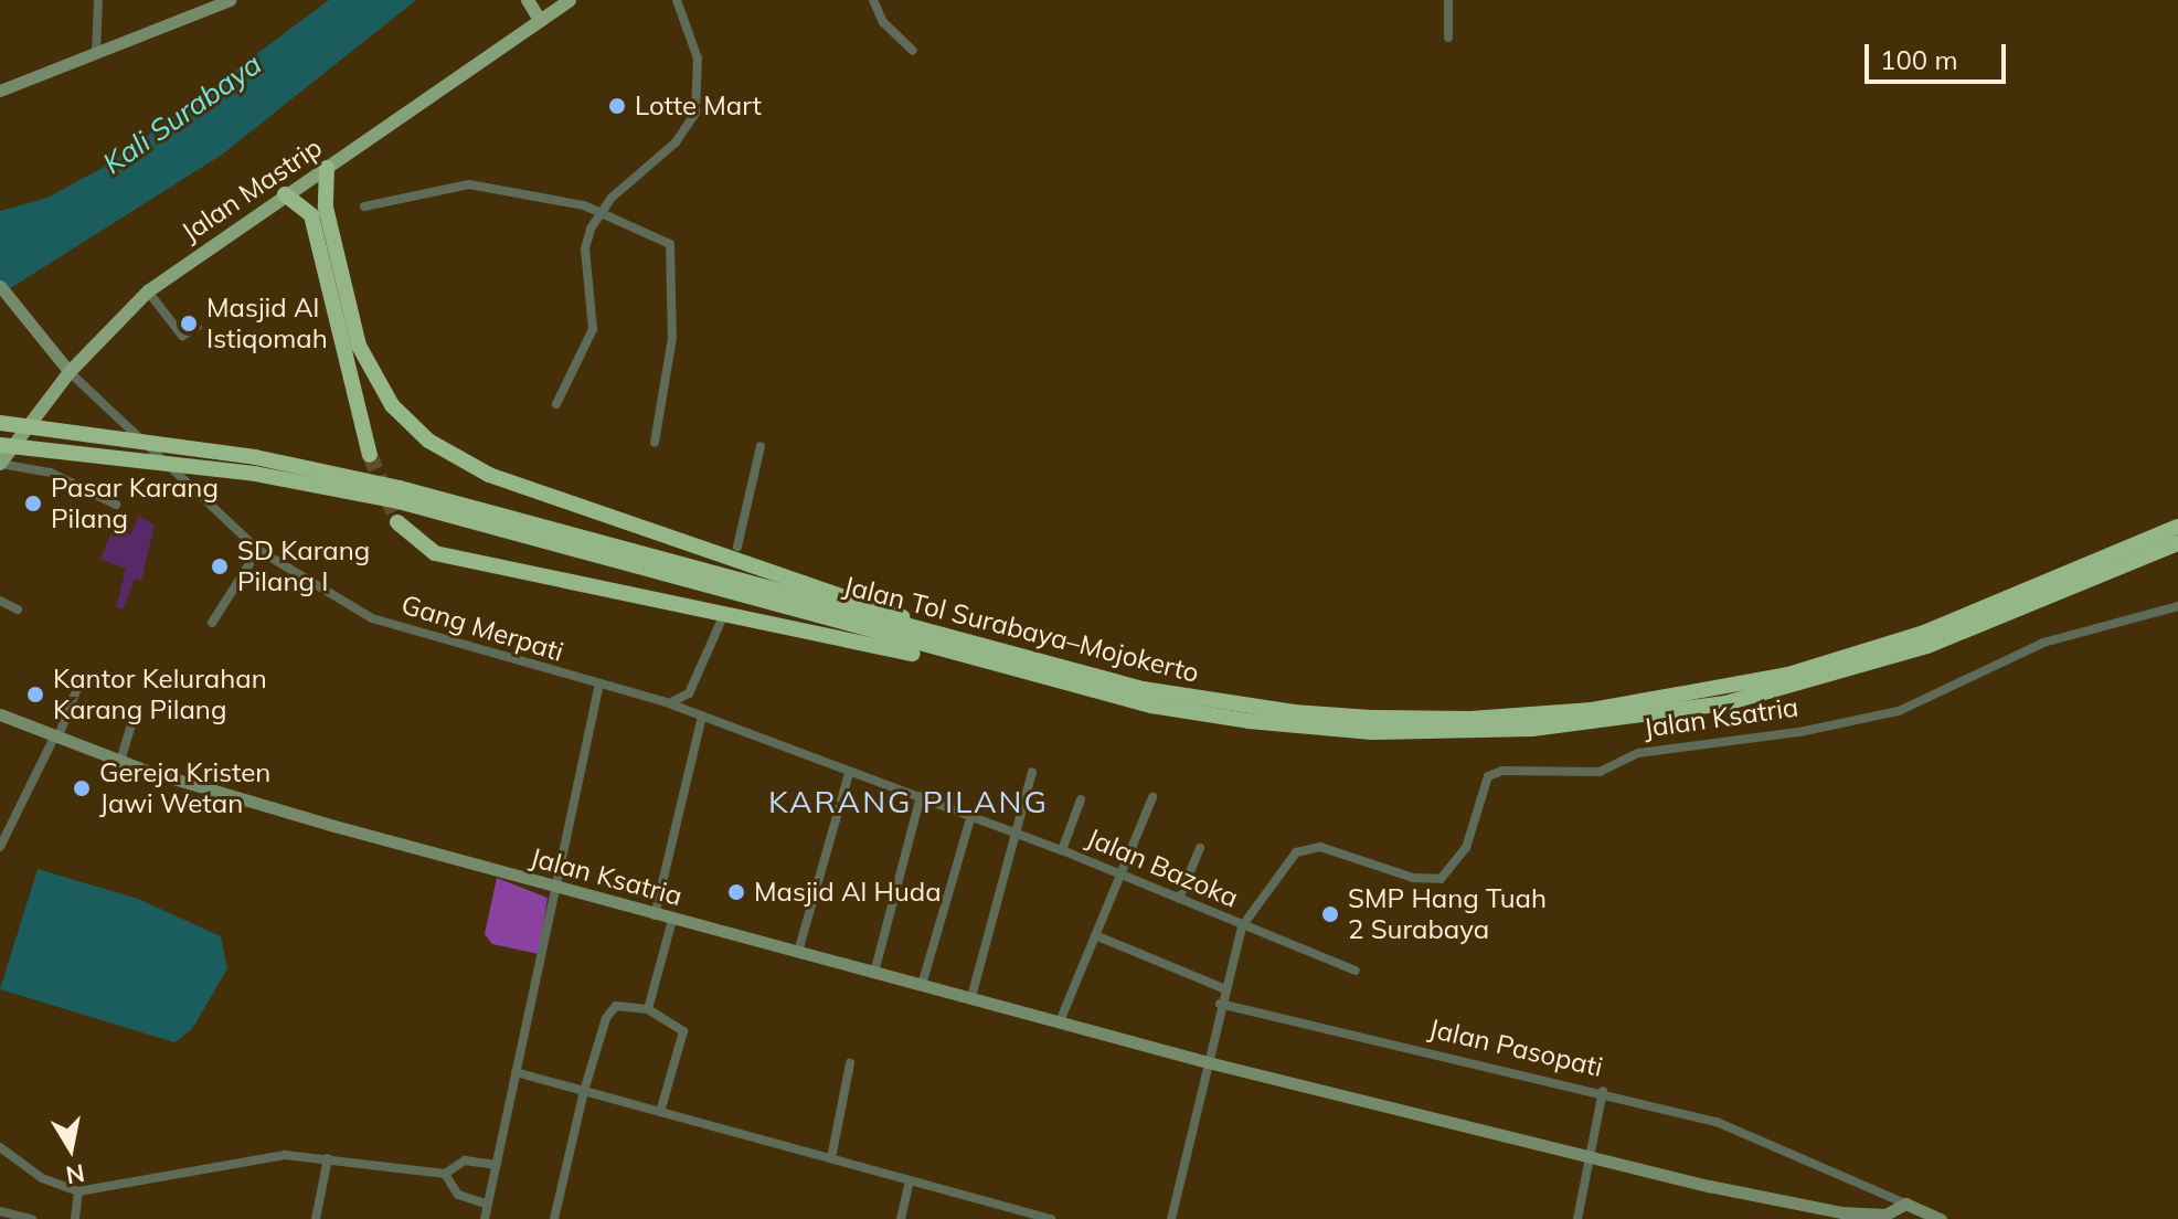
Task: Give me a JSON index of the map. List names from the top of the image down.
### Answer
{
  "streets": {
    "highway": ["Jalan Tol Surabaya–Mojokerto"],
    "main road": ["Jalan Mastrip"],
    "street": [
      "Gang Merpati",
      "Jalan Ksatria",
      "Jalan Bazoka",
      "Jalan Pasopati"
    ]
  },
  "crossings": [
    ["Jalan Mastrip", "Gang Merpati"],
    ["Gang Merpati", "Jalan Bazoka"],
    ["Jalan Ksatria", "Jalan Bazoka"],
    ["Jalan Ksatria", "Jalan Pasopati"]
  ],
  "districts": ["KARANG PILANG"],
  "water": ["Kali Surabaya"],
  "places": [
    "Lotte Mart",
    "Masjid Al Istiqomah",
    "Pasar Karang Pilang",
    "SD Karang Pilang I",
    "Kantor Kelurahan Karang Pilang",
    "Gereja Kristen Jawi Wetan",
    "Masjid Al Huda",
    "SMP Hang Tuah 2 Surabaya"
  ],
  "scale_bar": "100 m",
  "north": "bottom"
}
